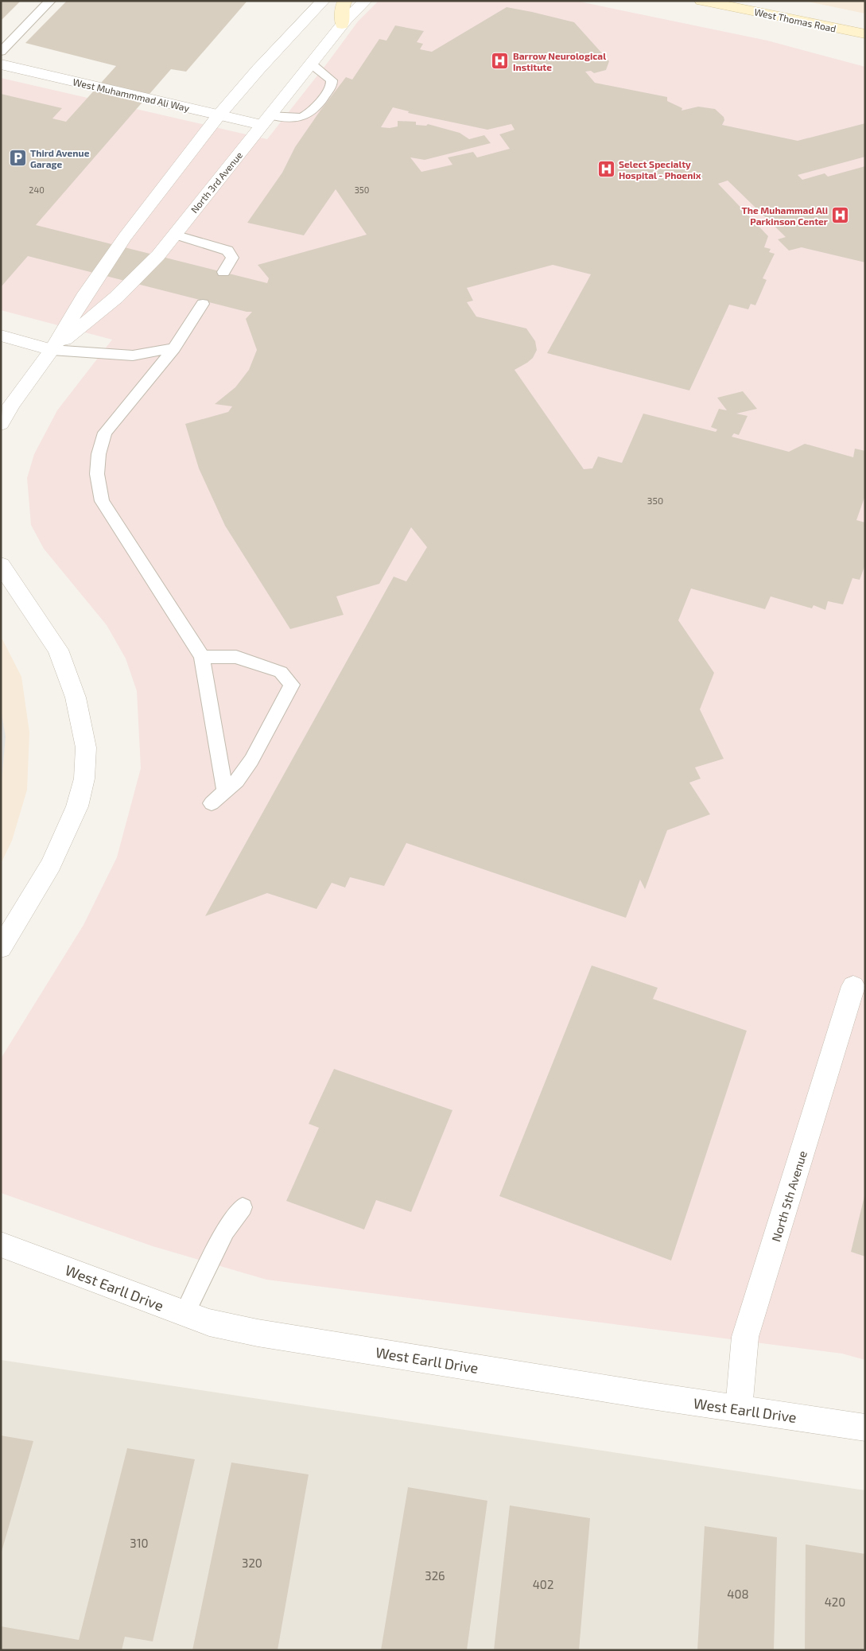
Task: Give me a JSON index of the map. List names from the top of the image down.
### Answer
{
  "streets": {
    "main road": ["West Thomas Road"],
    "street": [
      "West Muhammmad Ali Way",
      "North 3rd Avenue",
      "North 5th Avenue",
      "West Earll Drive"
    ]
  },
  "crossings": [
    ["West Muhammmad Ali Way", "North 3rd Avenue"],
    ["North 5th Avenue", "West Earll Drive"]
  ],
  "places": {
    "hospital": ["Barrow Neurological Institute", "Select Specialty Hospital - Phoenix", "The Muhammad Ali Parkinson Center"],
    "parking": ["Third Avenue Garage"]
  },
  "house_numbers": [
    "240",
    "350",
    "350",
    "310",
    "320",
    "326",
    "402",
    "408",
    "420"
  ]
}
